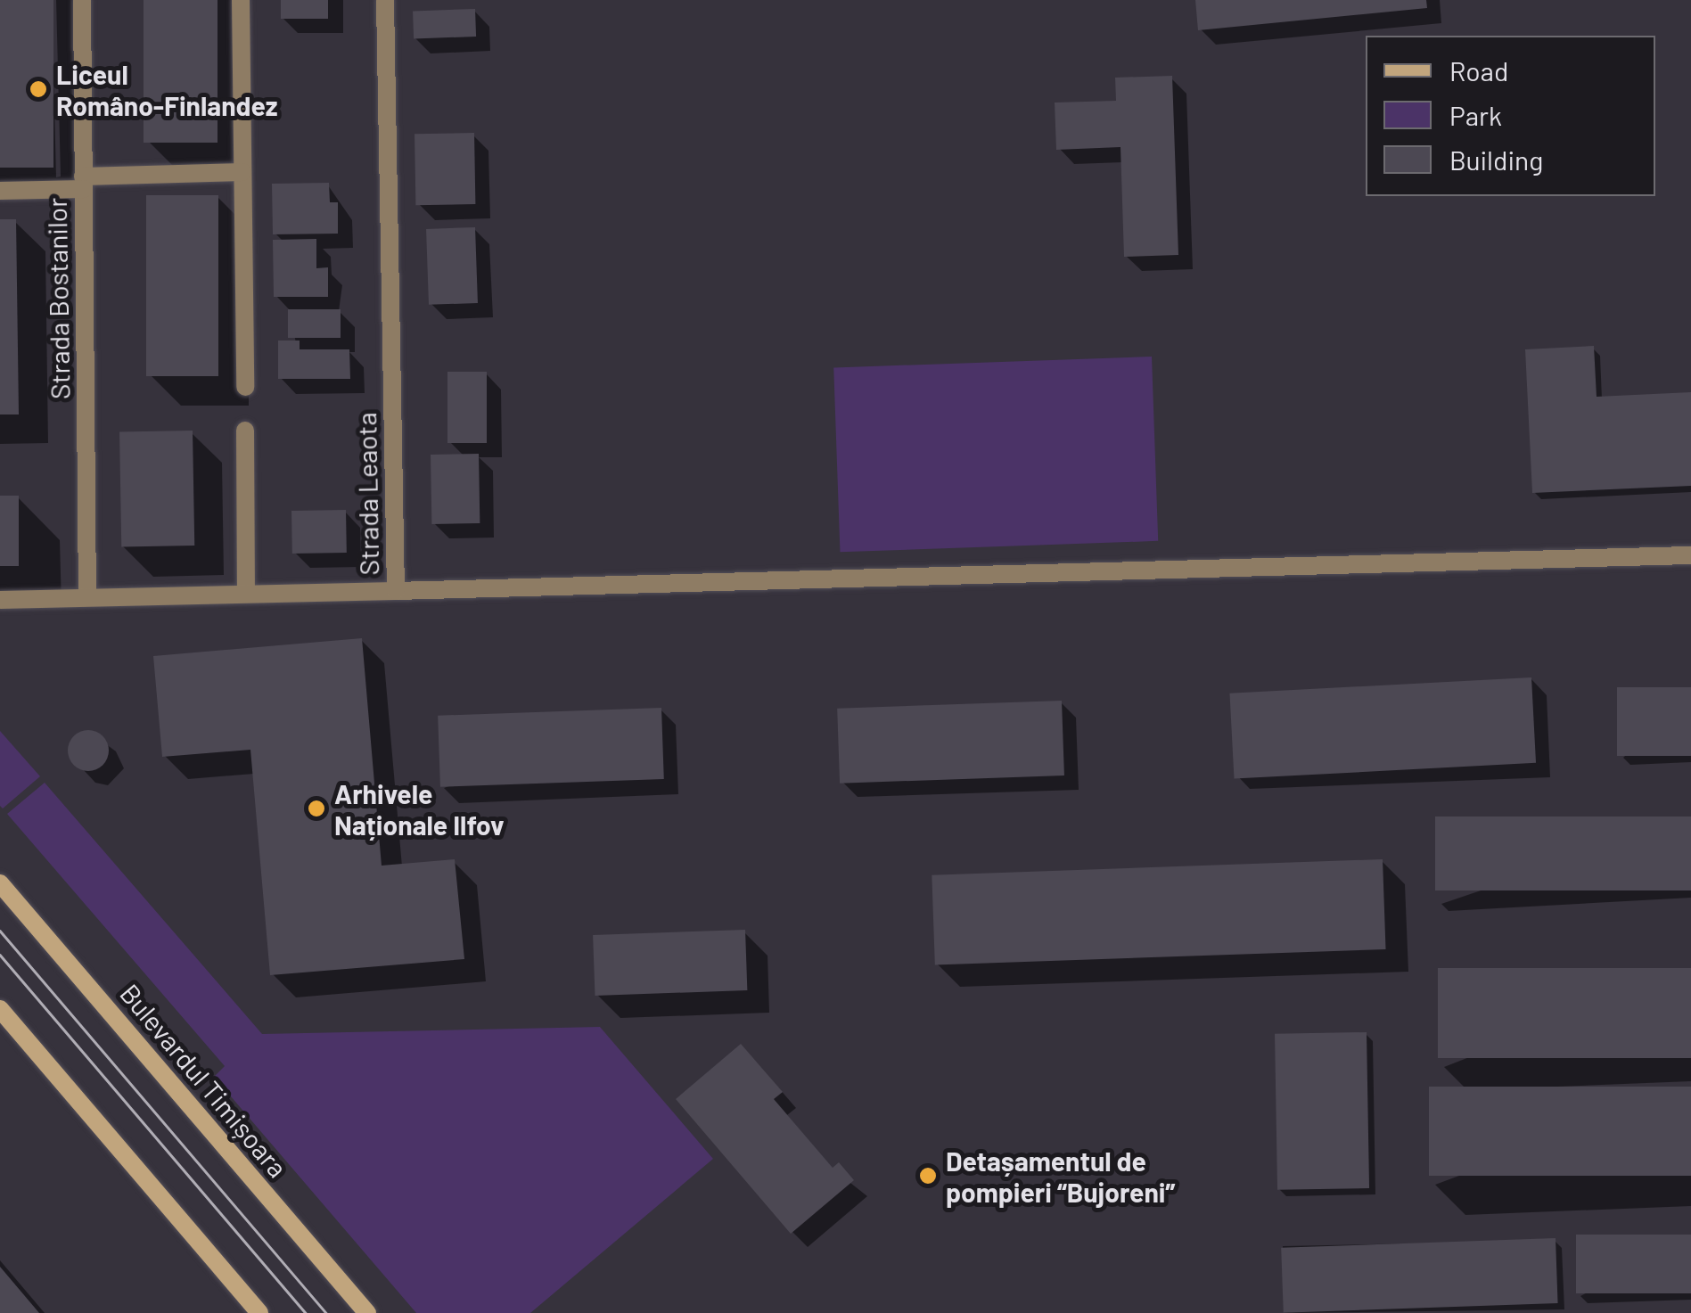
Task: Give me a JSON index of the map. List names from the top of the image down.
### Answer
{
  "streets": {
    "main road": ["Bulevardul Timișoara"],
    "street": ["Strada Bostanilor", "Strada Leaota"]
  },
  "crossings": [
    ["Strada Bostanilor", "Strada Leaota"]
  ],
  "places": ["Liceul Româno-Finlandez", "Arhivele Naționale Ilfov", "Detașamentul de pompieri “Bujoreni”"],
  "legend": ["Road", "Park", "Building"]
}
